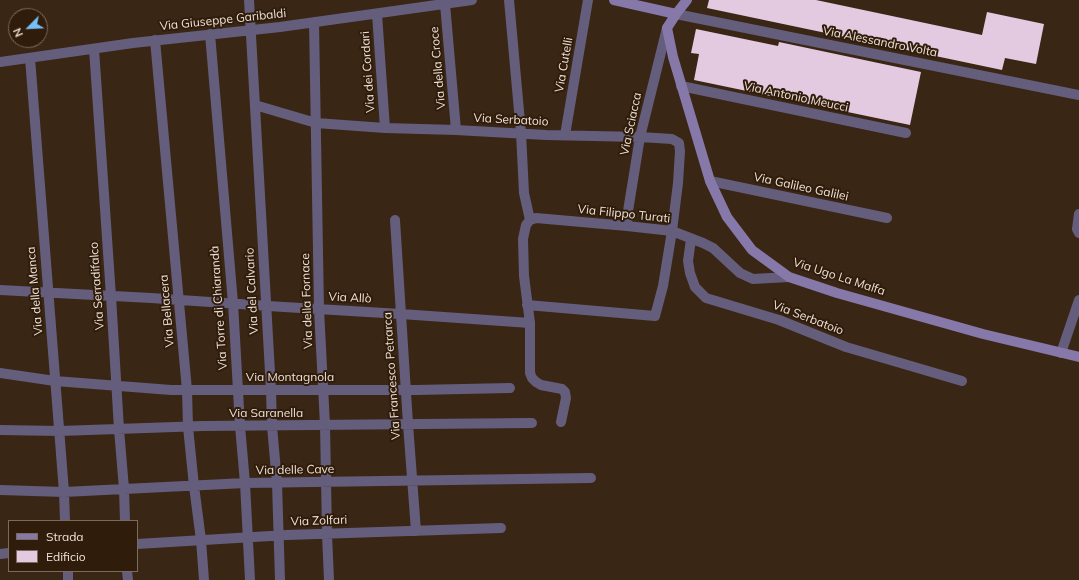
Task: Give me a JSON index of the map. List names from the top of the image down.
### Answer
{
  "streets": {
    "street": [
      "Via Giuseppe Garibaldi",
      "Via Alessandro Volta",
      "Via Cutelli",
      "Via della Croce",
      "Via dei Cordari",
      "Via Antonio Meucci",
      "Via Serbatoio",
      "Via Sciacca",
      "Via Galileo Galilei",
      "Via Filippo Turati",
      "Via Ugo La Malfa",
      "Via Serradifalco",
      "Via della Manca",
      "Via del Calvario",
      "Via Allò",
      "Via della Fornace",
      "Via Torre di Chiarandà",
      "Via Bellacera",
      "Via Francesco Petrarca",
      "Via Montagnola",
      "Via Saranella",
      "Via delle Cave",
      "Via Zolfari"
    ]
  },
  "crossings": [
    ["Via Giuseppe Garibaldi", "Via della Croce"],
    ["Via Giuseppe Garibaldi", "Via dei Cordari"],
    ["Via Giuseppe Garibaldi", "Via Serradifalco"],
    ["Via Giuseppe Garibaldi", "Via della Manca"],
    ["Via Giuseppe Garibaldi", "Via del Calvario"],
    ["Via Giuseppe Garibaldi", "Via della Fornace"],
    ["Via Giuseppe Garibaldi", "Via Torre di Chiarandà"],
    ["Via Giuseppe Garibaldi", "Via Bellacera"],
    ["Via Cutelli", "Via Serbatoio"],
    ["Via della Croce", "Via Serbatoio"],
    ["Via dei Cordari", "Via Serbatoio"],
    ["Via Antonio Meucci", "Via Ugo La Malfa"],
    ["Via Serbatoio", "Via Sciacca"],
    ["Via Serbatoio", "Via Filippo Turati"],
    ["Via Serbatoio", "Via del Calvario"],
    ["Via Serbatoio", "Via della Fornace"],
    ["Via Sciacca", "Via Filippo Turati"],
    ["Via Sciacca", "Via Ugo La Malfa"],
    ["Via Galileo Galilei", "Via Ugo La Malfa"],
    ["Via Filippo Turati", "Via Ugo La Malfa"],
    ["Via Serradifalco", "Via Allò"],
    ["Via Serradifalco", "Via Montagnola"],
    ["Via Serradifalco", "Via Saranella"],
    ["Via Serradifalco", "Via delle Cave"],
    ["Via della Manca", "Via Allò"],
    ["Via della Manca", "Via Montagnola"],
    ["Via della Manca", "Via Saranella"],
    ["Via della Manca", "Via delle Cave"],
    ["Via del Calvario", "Via Allò"],
    ["Via del Calvario", "Via Montagnola"],
    ["Via del Calvario", "Via Saranella"],
    ["Via del Calvario", "Via delle Cave"],
    ["Via del Calvario", "Via Zolfari"],
    ["Via Allò", "Via della Fornace"],
    ["Via Allò", "Via Torre di Chiarandà"],
    ["Via Allò", "Via Bellacera"],
    ["Via Allò", "Via Francesco Petrarca"],
    ["Via della Fornace", "Via Montagnola"],
    ["Via della Fornace", "Via Saranella"],
    ["Via della Fornace", "Via delle Cave"],
    ["Via della Fornace", "Via Zolfari"],
    ["Via Torre di Chiarandà", "Via Montagnola"],
    ["Via Torre di Chiarandà", "Via Saranella"],
    ["Via Torre di Chiarandà", "Via delle Cave"],
    ["Via Torre di Chiarandà", "Via Zolfari"],
    ["Via Bellacera", "Via Montagnola"],
    ["Via Bellacera", "Via Saranella"],
    ["Via Bellacera", "Via delle Cave"],
    ["Via Bellacera", "Via Zolfari"],
    ["Via Francesco Petrarca", "Via Montagnola"],
    ["Via Francesco Petrarca", "Via Saranella"],
    ["Via Francesco Petrarca", "Via delle Cave"],
    ["Via Francesco Petrarca", "Via Zolfari"]
  ],
  "legend": ["Strada", "Edificio"],
  "north": "bottom left"
}
